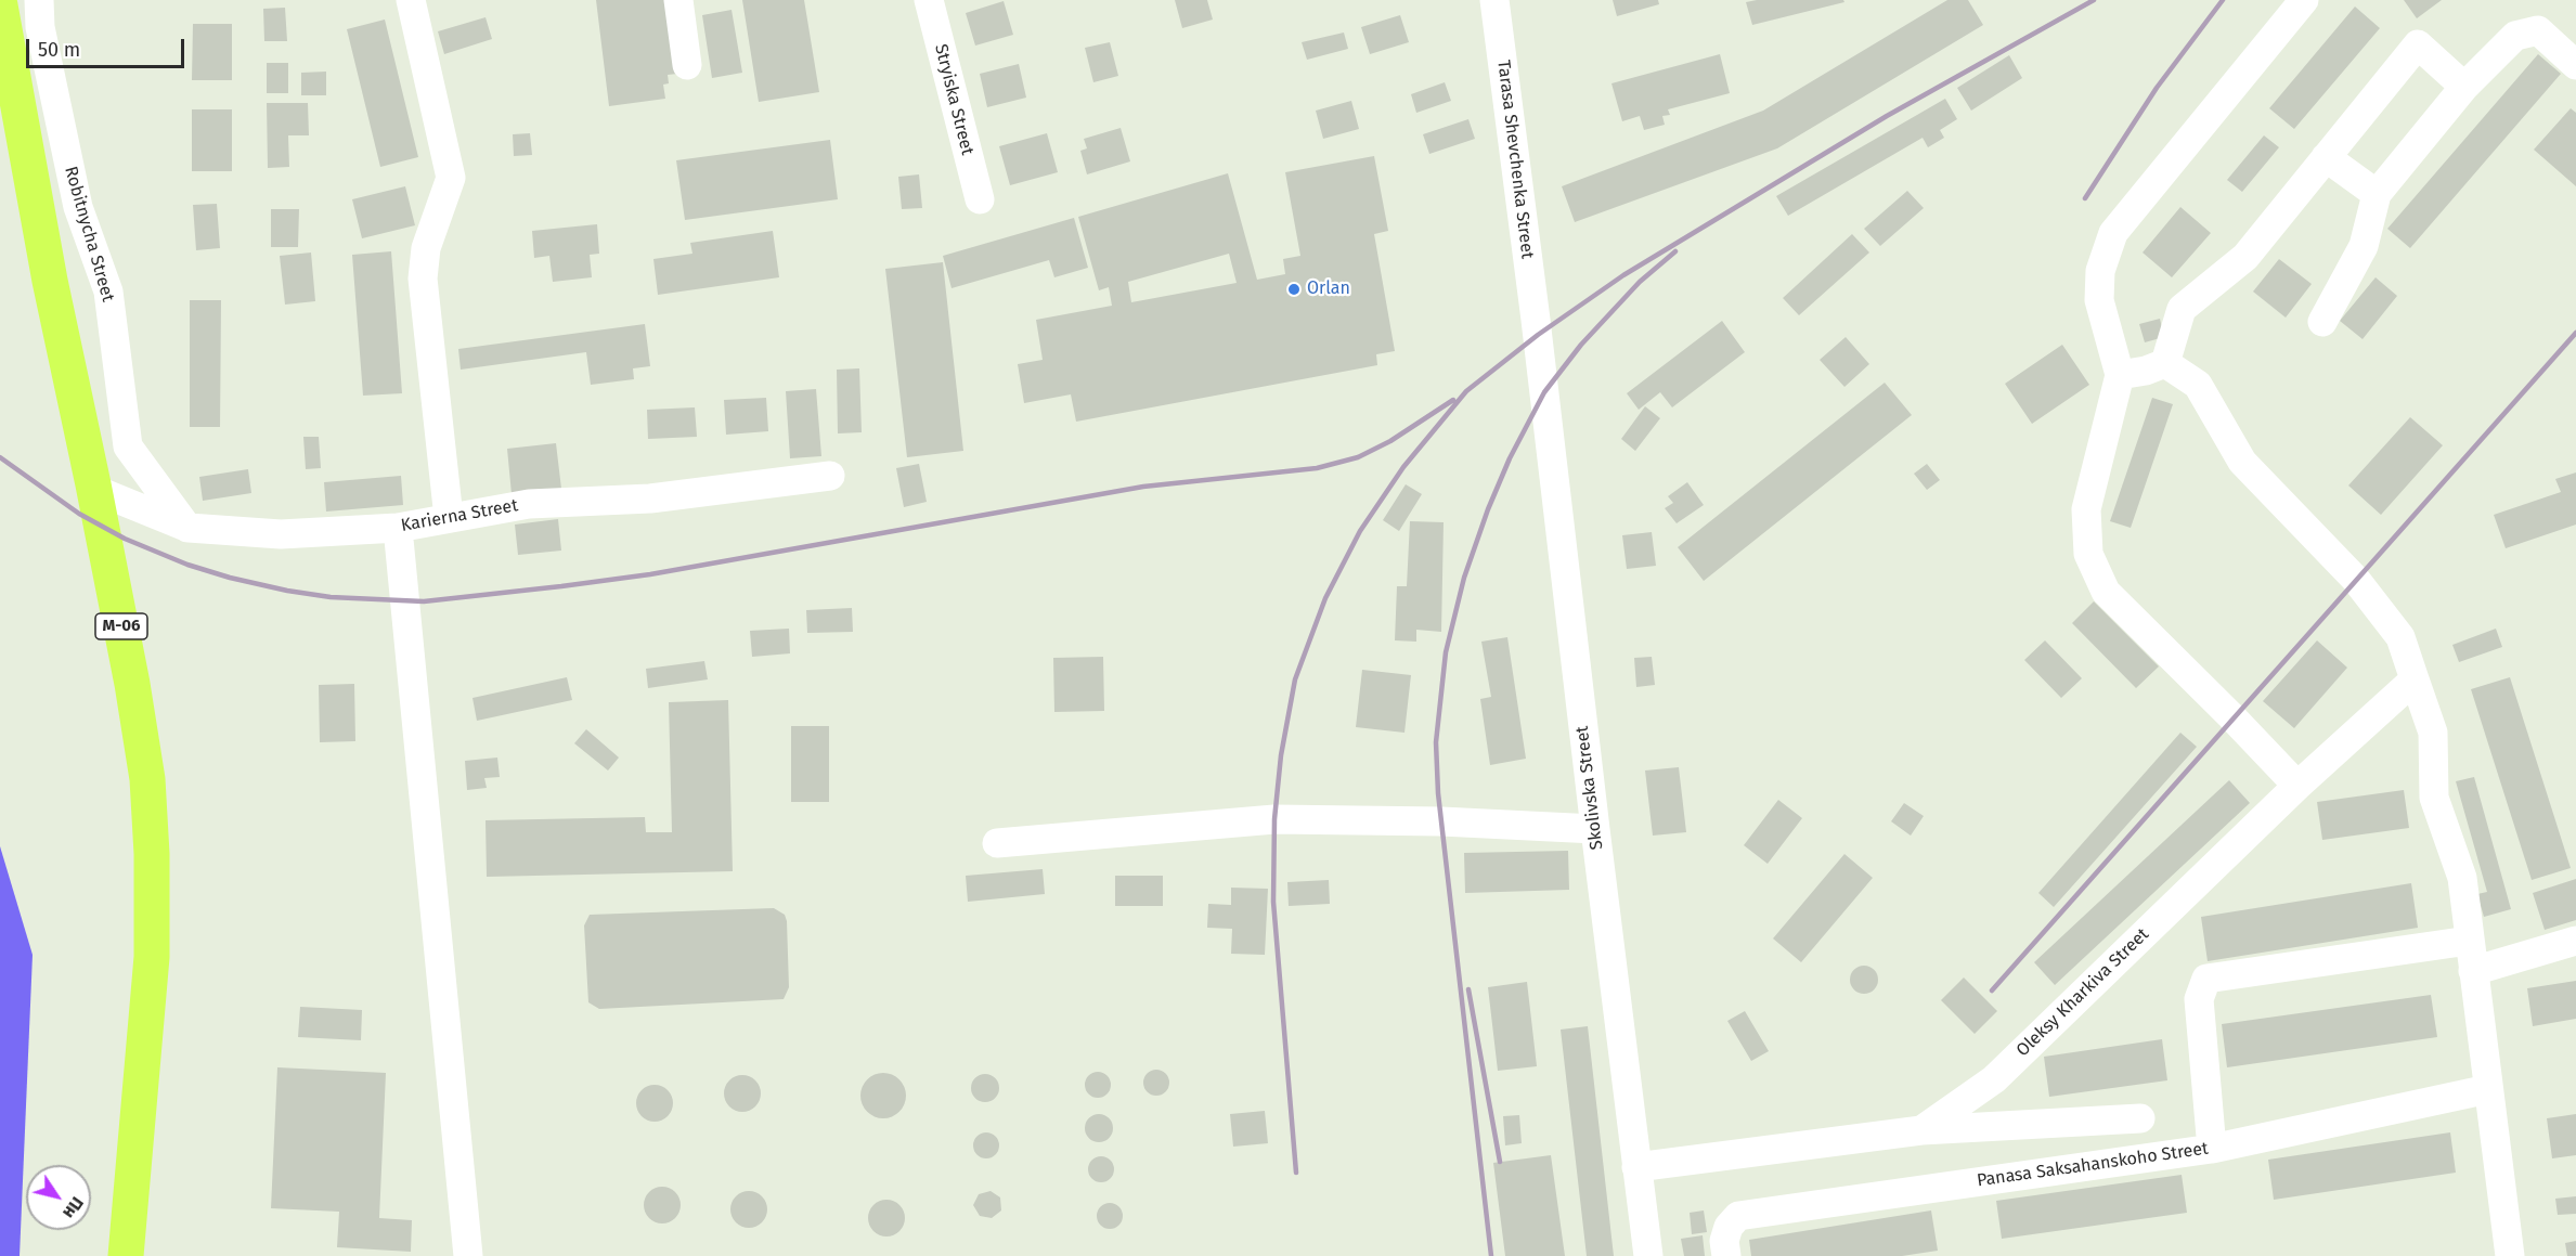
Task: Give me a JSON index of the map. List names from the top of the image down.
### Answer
{
  "streets": {
    "highway": ["М-06"],
    "street": [
      "Stryiska Street",
      "Tarasa Shevchenka Street",
      "Robitnycha Street",
      "Karierna Street",
      "Skolivska Street",
      "Oleksy Kharkiva Street",
      "Panasa Saksahanskoho Street"
    ]
  },
  "crossings": [
    ["Tarasa Shevchenka Street", "Skolivska Street"],
    ["Robitnycha Street", "Karierna Street"],
    ["Karierna Street", "М-06"],
    ["Skolivska Street", "Oleksy Kharkiva Street"]
  ],
  "places": ["Orlan"],
  "scale_bar": "50 m",
  "north": "bottom right"
}
